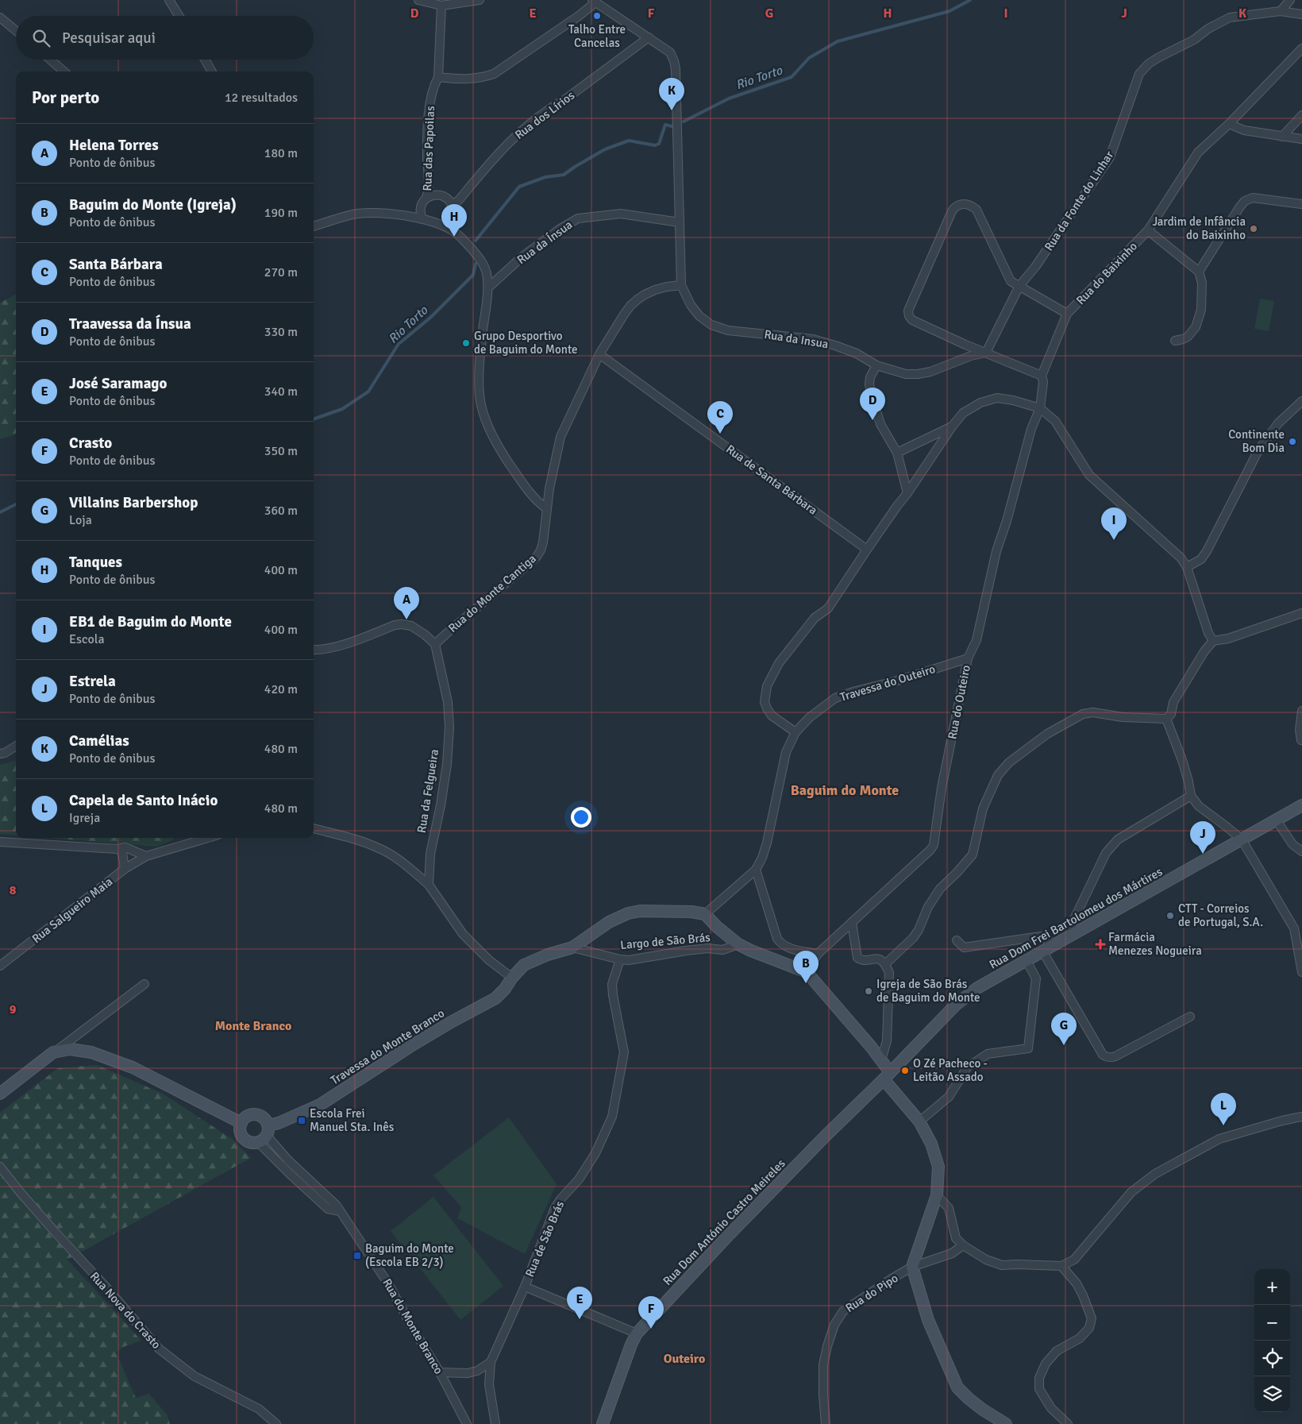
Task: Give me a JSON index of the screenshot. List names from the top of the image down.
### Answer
{
  "streets": {
    "street": [
      "Rua dos Lírios",
      "Rua das Papoilas",
      "Rua da Fonte do Linhar",
      "Rua da Ínsua",
      "Rua do Baixinho",
      "Rua da Insua",
      "Rua de Santa Bárbara",
      "Rua do Monte Cantiga",
      "Travessa do Outeiro",
      "Rua do Outeiro",
      "Rua da Felgueira",
      "Rua Salgueiro Maia",
      "Rua Dom Frei Bartolomeu dos Mártires",
      "Largo de São Brás",
      "Travessa do Monte Branco",
      "Rua Dom António Castro Meireles",
      "Rua de São Brás",
      "Rua do Pipo",
      "Rua Nova do Crasto",
      "Rua do Monte Branco"
    ]
  },
  "crossings": [
    ["Rua dos Lírios", "Rua das Papoilas"],
    ["Rua dos Lírios", "Rua da Insua"],
    ["Rua da Fonte do Linhar", "Rua da Insua"],
    ["Rua da Ínsua", "Rua da Insua"],
    ["Rua do Baixinho", "Rua do Outeiro"],
    ["Rua da Insua", "Rua do Monte Cantiga"],
    ["Rua de Santa Bárbara", "Rua do Monte Cantiga"],
    ["Rua do Monte Cantiga", "Rua da Felgueira"],
    ["Travessa do Outeiro", "Rua do Outeiro"],
    ["Travessa do Outeiro", "Largo de São Brás"],
    ["Rua Dom Frei Bartolomeu dos Mártires", "Largo de São Brás"],
    ["Rua Dom Frei Bartolomeu dos Mártires", "Rua Dom António Castro Meireles"],
    ["Largo de São Brás", "Rua Dom António Castro Meireles"],
    ["Largo de São Brás", "Rua de São Brás"],
    ["Largo de São Brás", "Rua do Pipo"],
    ["Travessa do Monte Branco", "Rua do Monte Branco"]
  ],
  "districts": ["Baguim do Monte", "Monte Branco", "Outeiro"],
  "water": ["Rio Torto"],
  "places": {
    "other": [
      "Talho Entre Cancelas",
      "Jardim de Infância do Baixinho",
      "Grupo Desportivo de Baguim do Monte",
      "Continente Bom Dia",
      "CTT - Correios de Portugal, S.A.",
      "Igreja de São Brás de Baguim do Monte",
      "O Zé Pacheco - Leitão Assado"
    ],
    "health": ["Farmácia Menezes Nogueira"],
    "transit": ["Escola Frei Manuel Sta. Inês", "Baguim do Monte (Escola EB 2/3)"]
  },
  "page": {
    "search": "Pesquisar aqui",
    "heading": ["Por perto", "12 resultados"],
    "pins": [
      "K",
      "H",
      "D",
      "C",
      "I",
      "A",
      "J",
      "B",
      "G",
      "L",
      "E",
      "F"
    ],
    "list": [
      {
        "mark": "A",
        "name": "Helena Torres",
        "note": "Ponto de ônibus",
        "value": "180 m"
      },
      {
        "mark": "B",
        "name": "Baguim do Monte (Igreja)",
        "note": "Ponto de ônibus",
        "value": "190 m"
      },
      {
        "mark": "C",
        "name": "Santa Bárbara",
        "note": "Ponto de ônibus",
        "value": "270 m"
      },
      {
        "mark": "D",
        "name": "Traavessa da Ínsua",
        "note": "Ponto de ônibus",
        "value": "330 m"
      },
      {
        "mark": "E",
        "name": "José Saramago",
        "note": "Ponto de ônibus",
        "value": "340 m"
      },
      {
        "mark": "F",
        "name": "Crasto",
        "note": "Ponto de ônibus",
        "value": "350 m"
      },
      {
        "mark": "G",
        "name": "Villains Barbershop",
        "note": "Loja",
        "value": "360 m"
      },
      {
        "mark": "H",
        "name": "Tanques",
        "note": "Ponto de ônibus",
        "value": "400 m"
      },
      {
        "mark": "I",
        "name": "EB1 de Baguim do Monte",
        "note": "Escola",
        "value": "400 m"
      },
      {
        "mark": "J",
        "name": "Estrela",
        "note": "Ponto de ônibus",
        "value": "420 m"
      },
      {
        "mark": "K",
        "name": "Camélias",
        "note": "Ponto de ônibus",
        "value": "480 m"
      },
      {
        "mark": "L",
        "name": "Capela de Santo Inácio",
        "note": "Igreja",
        "value": "480 m"
      }
    ],
    "map_buttons": ["+", "−"]
  },
  "grid": {
    "columns": [
      "D",
      "E",
      "F",
      "G",
      "H",
      "I",
      "J",
      "K"
    ],
    "rows": ["8", "9"]
  }
}
